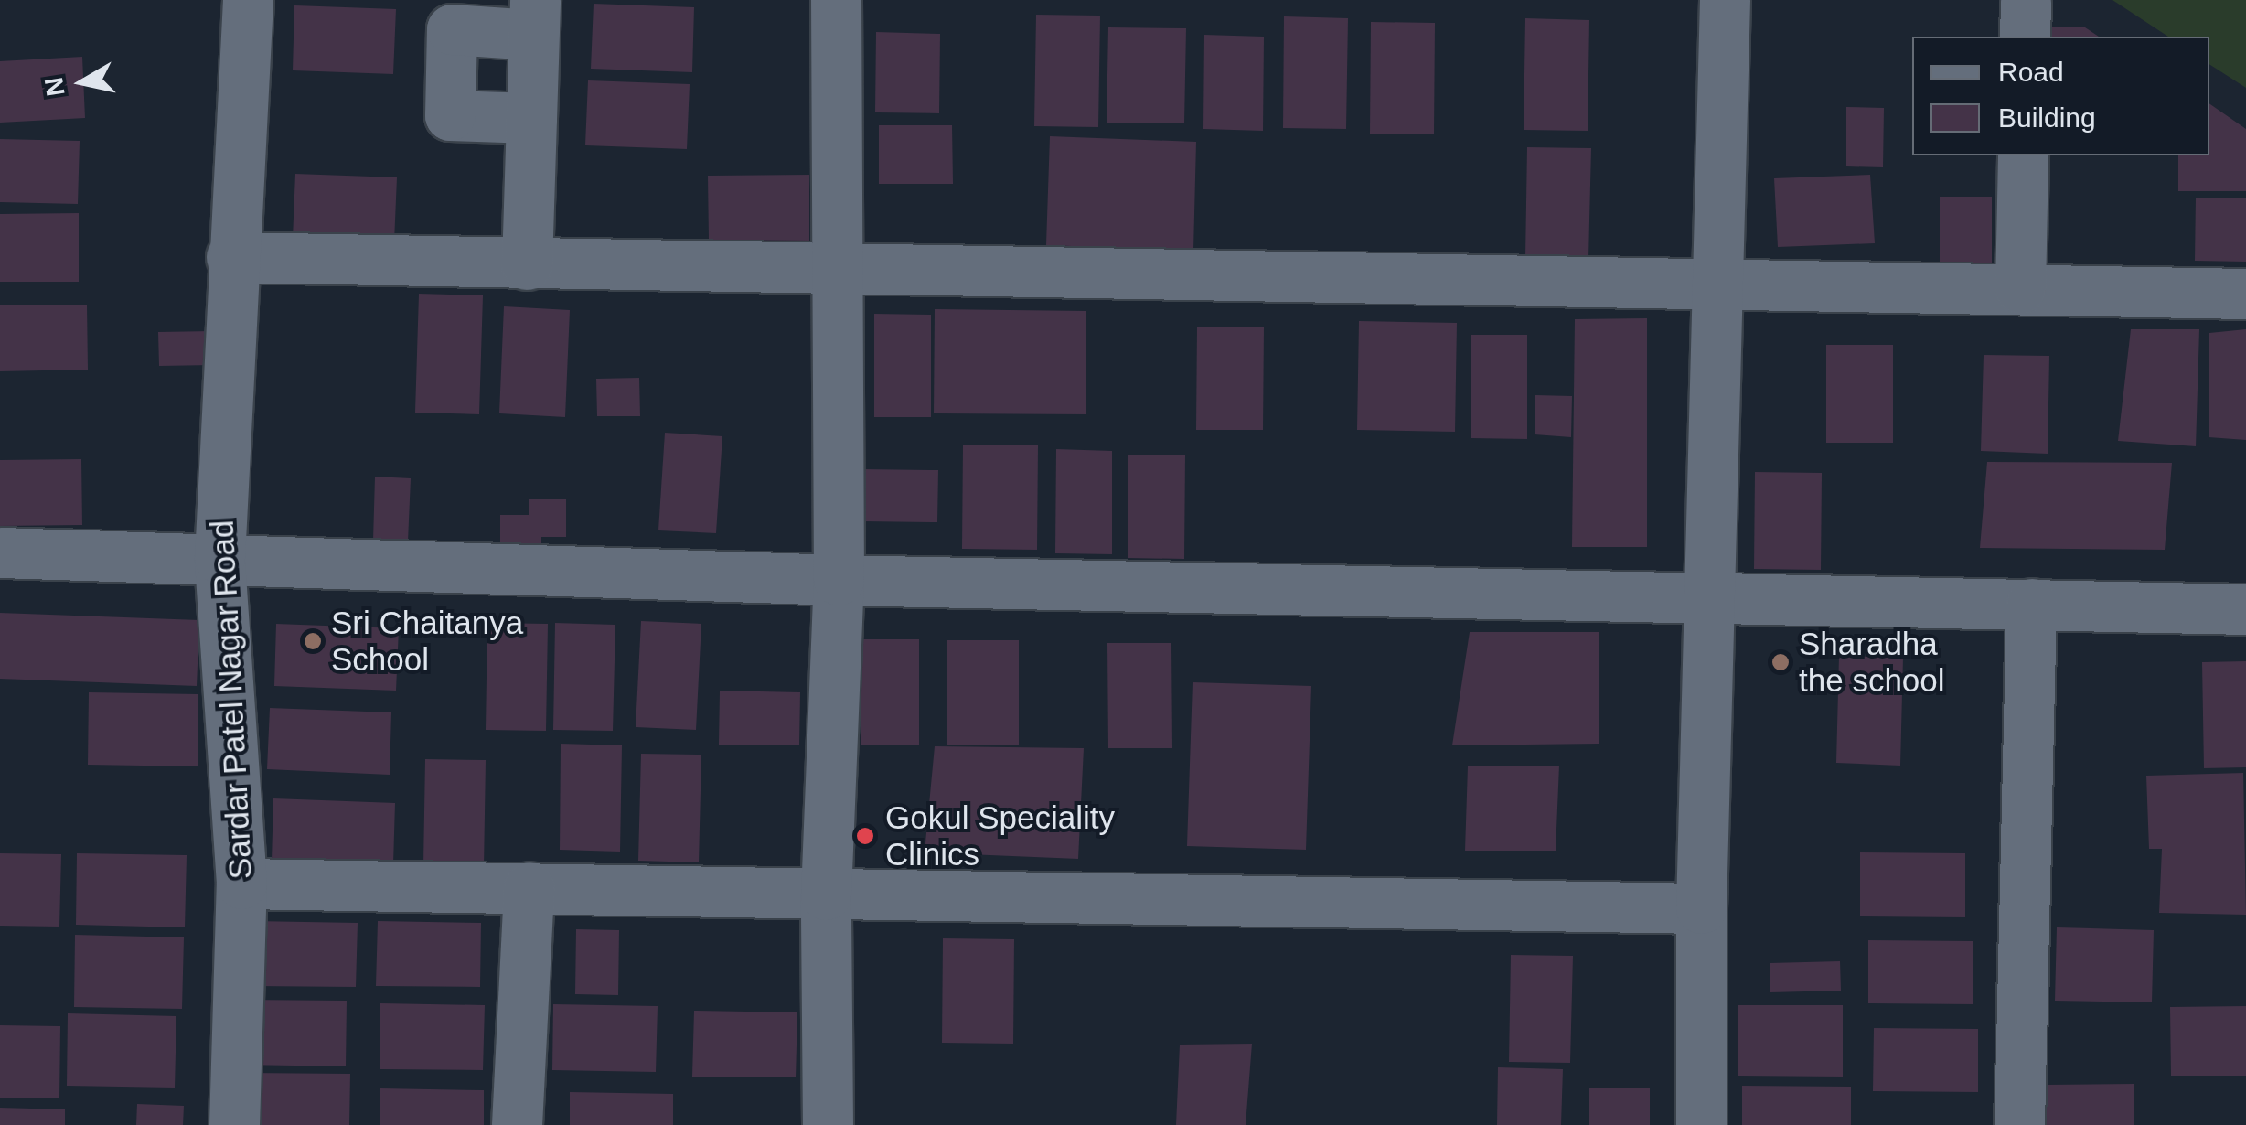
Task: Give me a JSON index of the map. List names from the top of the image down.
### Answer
{
  "streets": {
    "street": ["Sardar Patel Nagar Road"]
  },
  "places": ["Sri Chaitanya School", "Sharadha the school", "Gokul Speciality Clinics"],
  "legend": ["Road", "Building"],
  "north": "left"
}
